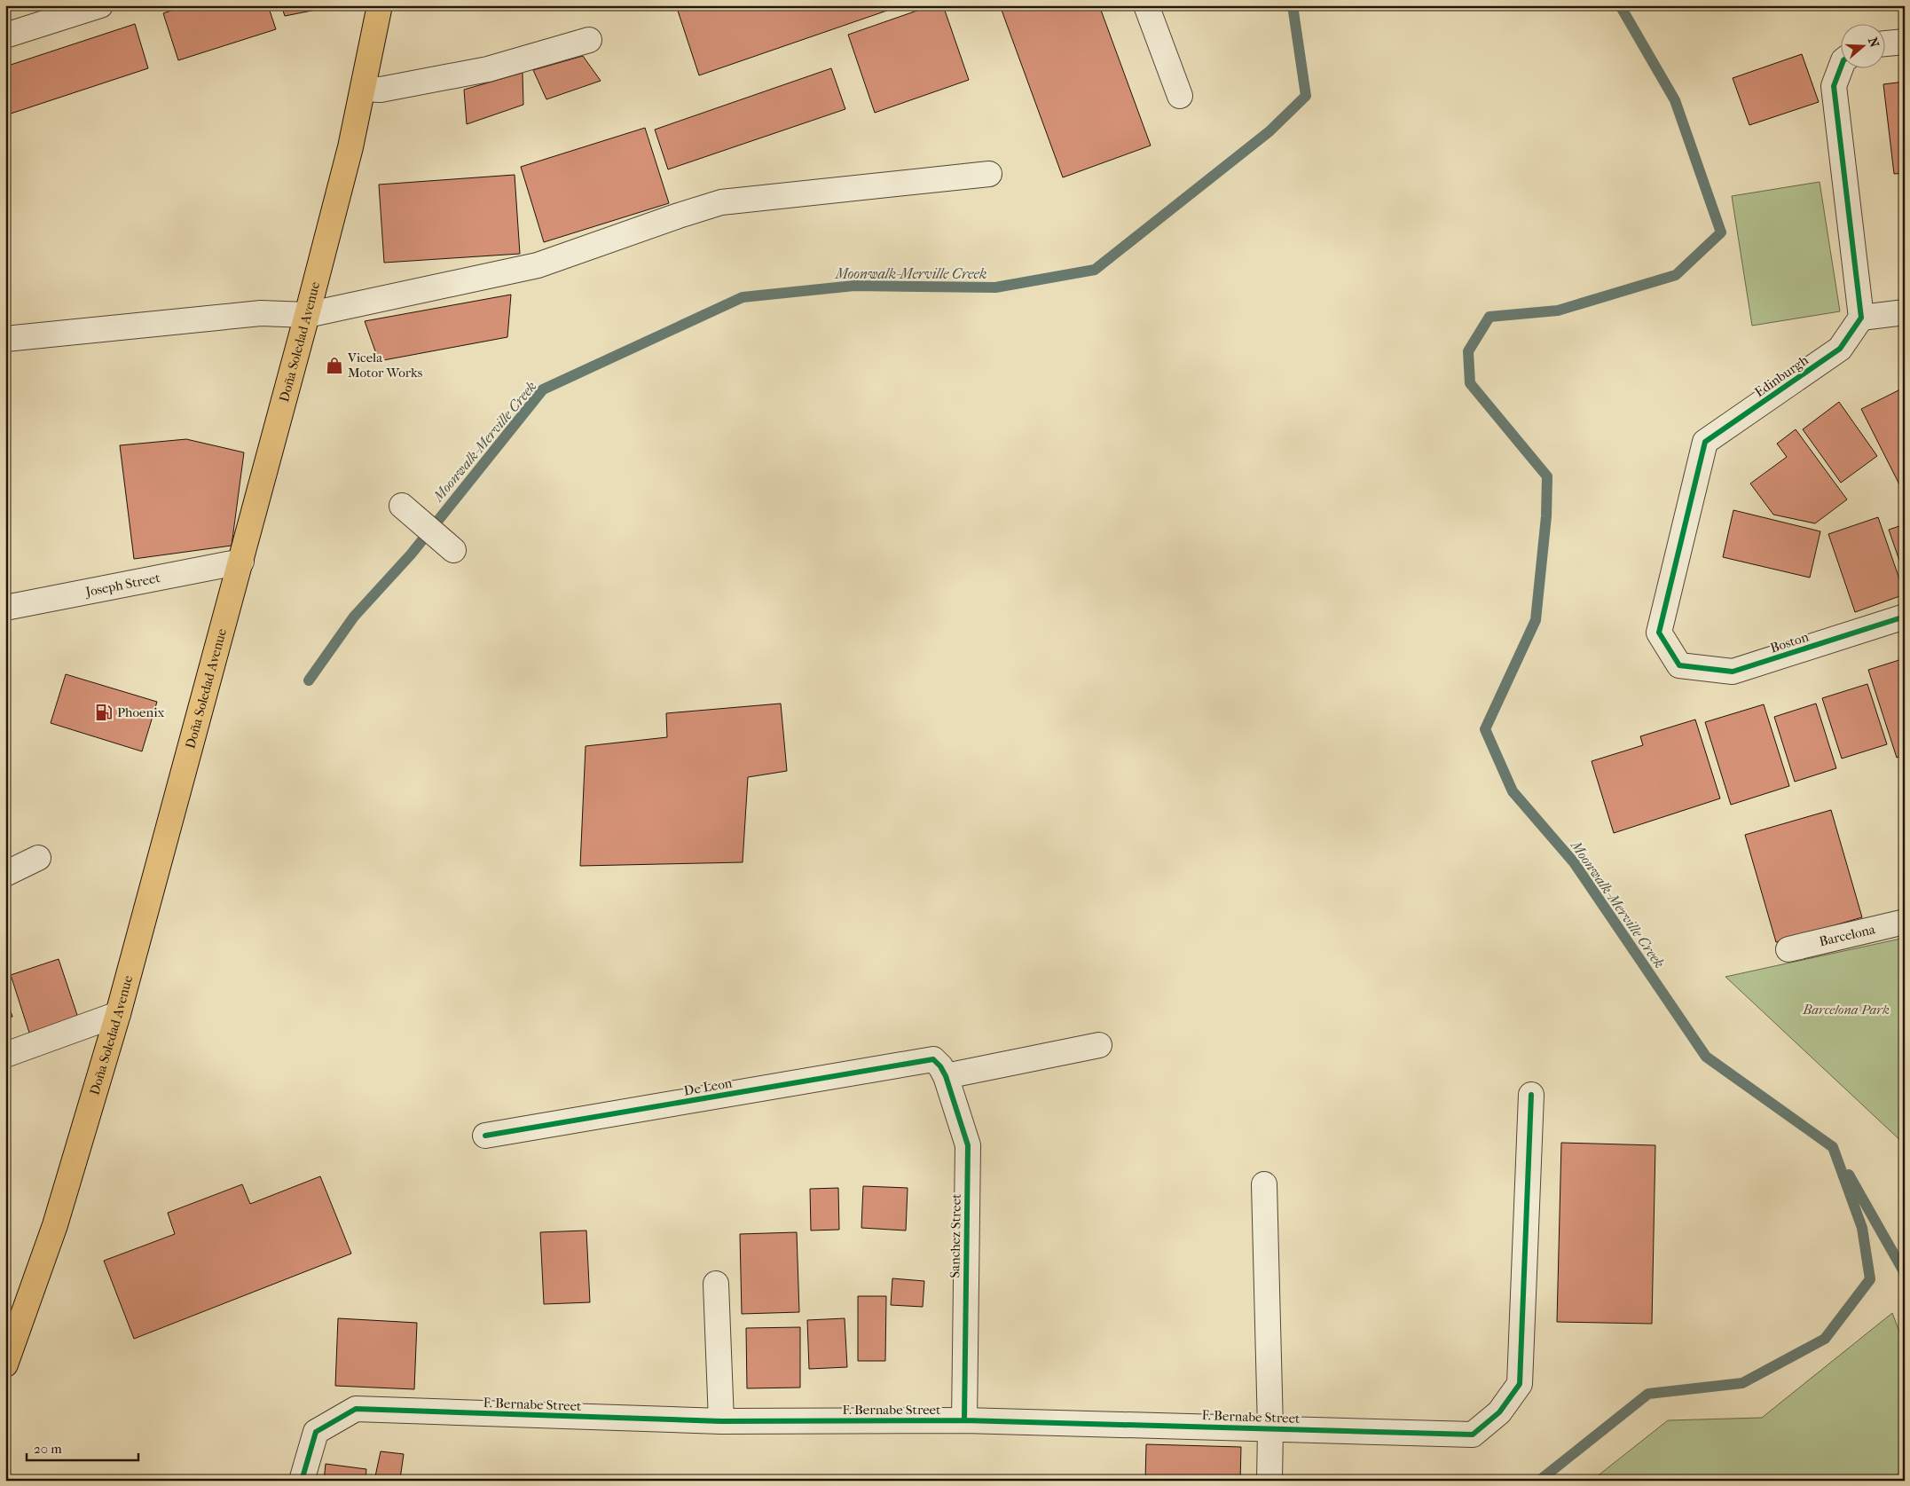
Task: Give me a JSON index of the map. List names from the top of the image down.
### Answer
{
  "streets": {
    "main road": ["Doña Soledad Avenue"],
    "street": [
      "Edinburgh",
      "Joseph Street",
      "Boston",
      "Barcelona",
      "De Leon",
      "Sanchez Street",
      "F. Bernabe Street"
    ]
  },
  "crossings": [
    ["Doña Soledad Avenue", "Joseph Street"],
    ["Edinburgh", "Boston"],
    ["De Leon", "Sanchez Street"],
    ["Sanchez Street", "F. Bernabe Street"]
  ],
  "water": ["Moonwalk-Merville Creek"],
  "parks": ["Barcelona Park"],
  "places": {
    "shop": ["Vicela Motor Works"],
    "fuel station": ["Phoenix"]
  },
  "scale_bar": "20 m",
  "north": "right"
}
